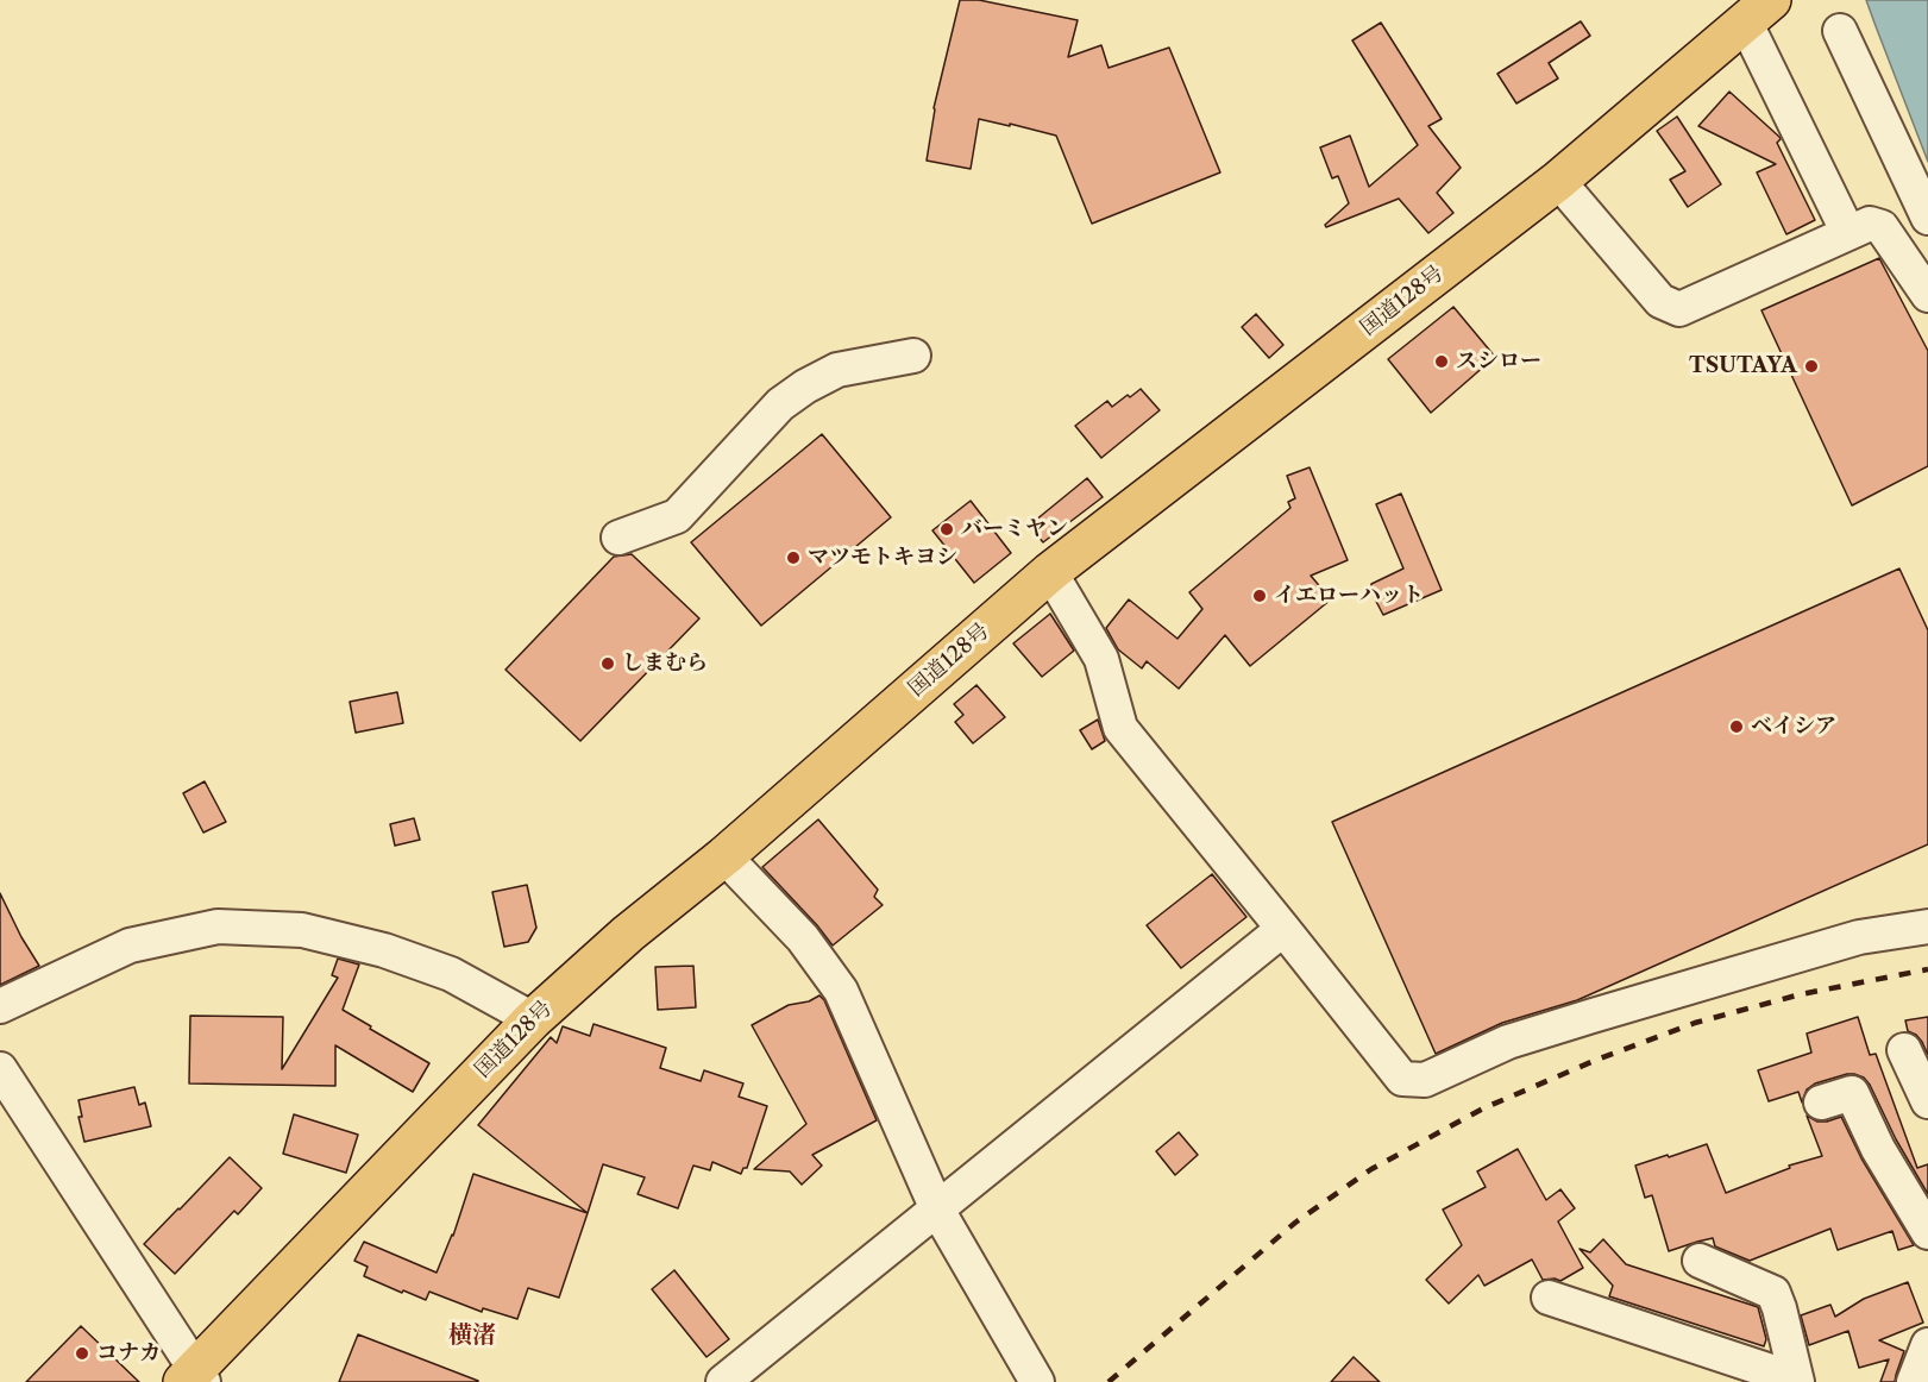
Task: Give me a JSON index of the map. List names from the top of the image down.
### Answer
{
  "streets": {
    "highway": ["国道128号"]
  },
  "districts": ["横渚"],
  "places": [
    "スシロー",
    "TSUTAYA",
    "バーミヤン",
    "マツモトキヨシ",
    "イエローハット",
    "しまむら",
    "ベイシア",
    "コナカ"
  ]
}
